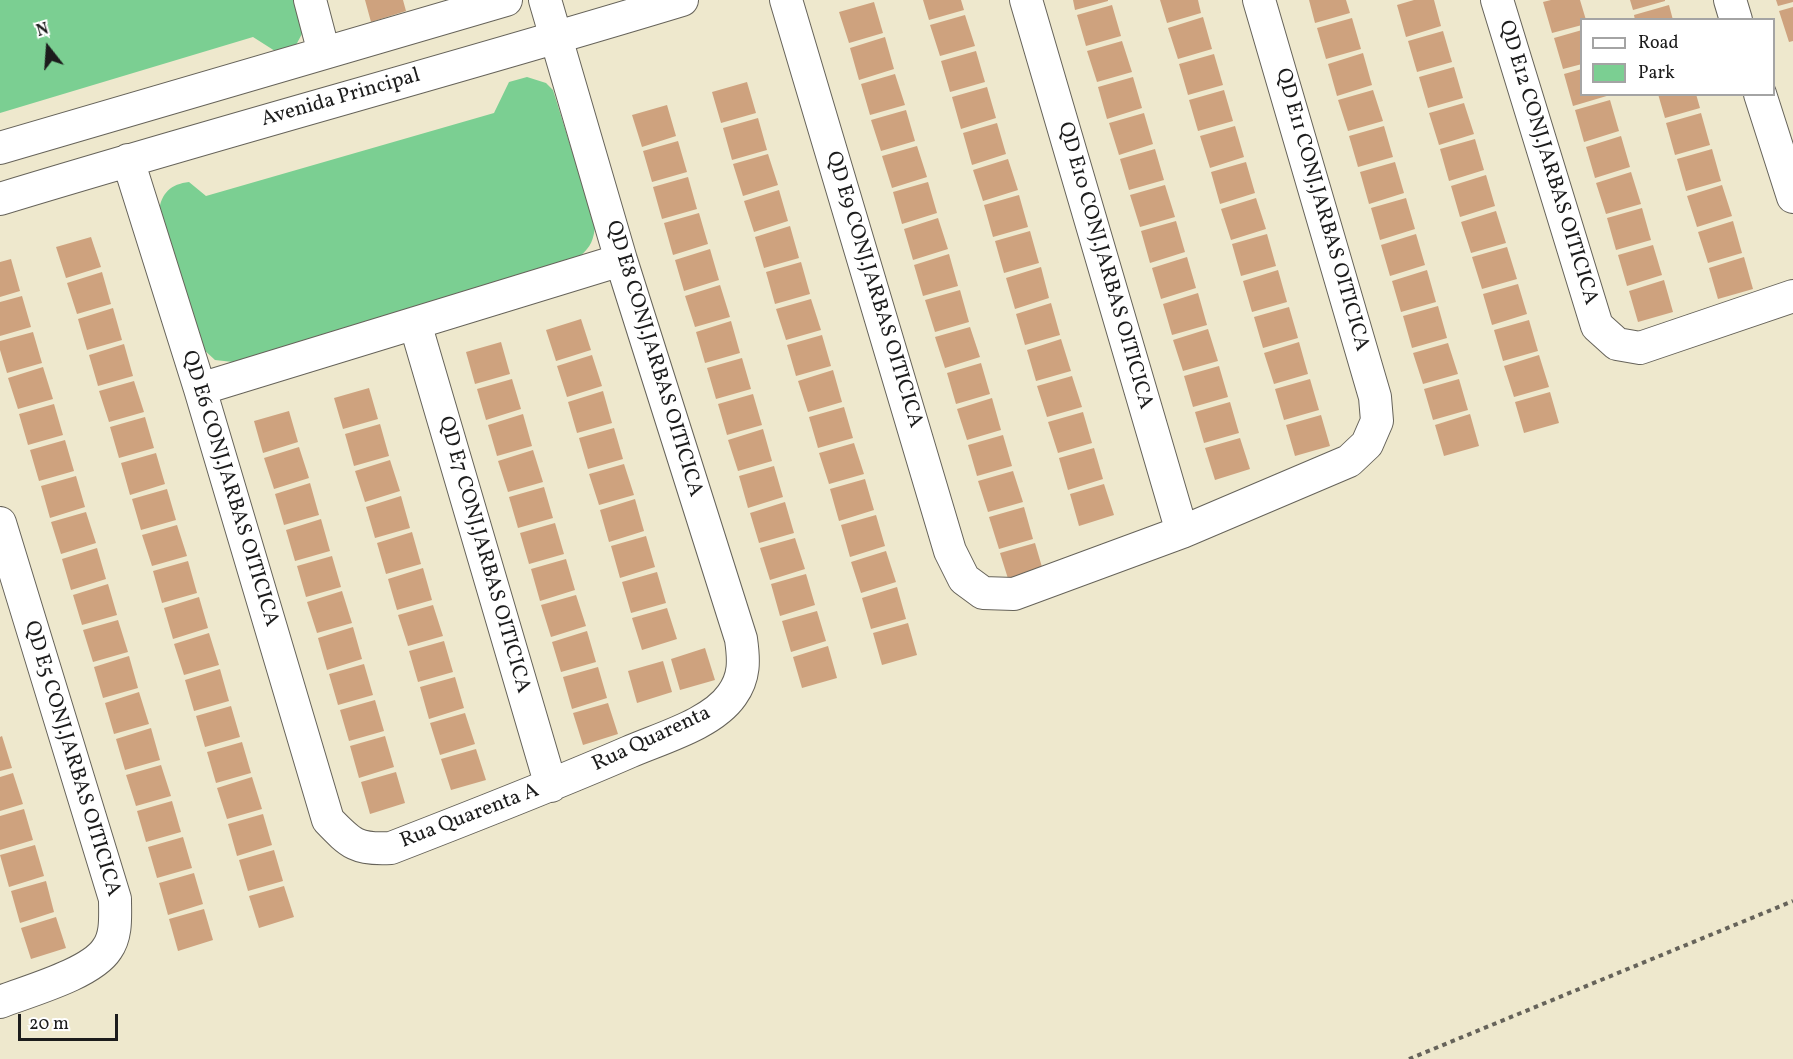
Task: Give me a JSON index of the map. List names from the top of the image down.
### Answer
{
  "streets": {
    "street": [
      "Avenida Principal",
      "QD E12 CONJ.JARBAS OITICICA",
      "QD E11 CONJ.JARBAS OITICICA",
      "QD E10 CONJ.JARBAS OITICICA",
      "QD E9 CONJ.JARBAS OITICICA",
      "QD E8 CONJ.JARBAS OITICICA",
      "QD E6 CONJ.JARBAS OITICICA",
      "QD E7 CONJ.JARBAS OITICICA",
      "Rua Quarenta",
      "QD E5 CONJ.JARBAS OITICICA",
      "Rua Quarenta A"
    ]
  },
  "crossings": [
    ["Avenida Principal", "QD E8 CONJ.JARBAS OITICICA"],
    ["Avenida Principal", "QD E6 CONJ.JARBAS OITICICA"],
    ["QD E11 CONJ.JARBAS OITICICA", "QD E10 CONJ.JARBAS OITICICA"],
    ["QD E11 CONJ.JARBAS OITICICA", "QD E9 CONJ.JARBAS OITICICA"],
    ["QD E10 CONJ.JARBAS OITICICA", "QD E9 CONJ.JARBAS OITICICA"],
    ["QD E8 CONJ.JARBAS OITICICA", "Rua Quarenta"],
    ["QD E6 CONJ.JARBAS OITICICA", "Rua Quarenta A"],
    ["QD E7 CONJ.JARBAS OITICICA", "Rua Quarenta"],
    ["QD E7 CONJ.JARBAS OITICICA", "Rua Quarenta A"],
    ["Rua Quarenta", "Rua Quarenta A"]
  ],
  "legend": ["Road", "Park"],
  "scale_bar": "20 m",
  "north": "top"
}
